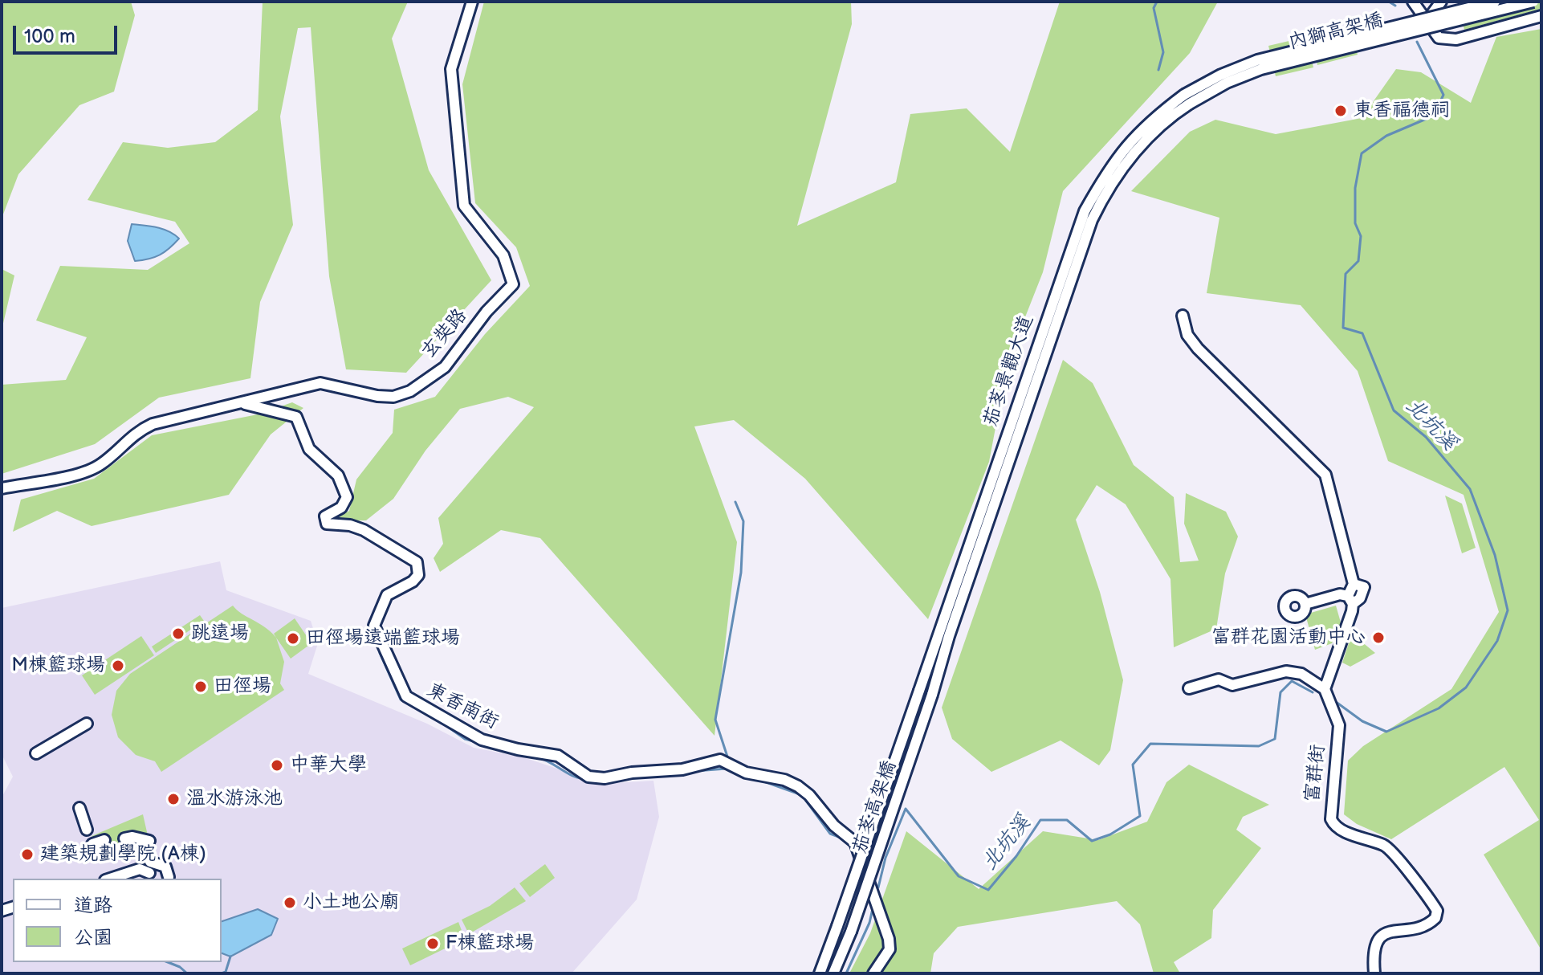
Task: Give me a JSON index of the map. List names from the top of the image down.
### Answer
{
  "streets": {
    "street": [
      "內獅高架橋",
      "玄奘路",
      "茄苳景觀大道",
      "東香南街",
      "富群街",
      "茄苳高架橋"
    ]
  },
  "crossings": [
    ["內獅高架橋", "茄苳景觀大道"],
    ["玄奘路", "東香南街"],
    ["茄苳景觀大道", "茄苳高架橋"]
  ],
  "water": ["北坑溪"],
  "places": [
    "東香福德祠",
    "跳遠場",
    "富群花園活動中心",
    "田徑場遠端籃球場",
    "M棟籃球場",
    "田徑場",
    "中華大學",
    "溫水游泳池",
    "建築規劃學院 (A棟)",
    "小土地公廟",
    "F棟籃球場"
  ],
  "legend": ["道路", "公園"],
  "scale_bar": "100 m"
}
